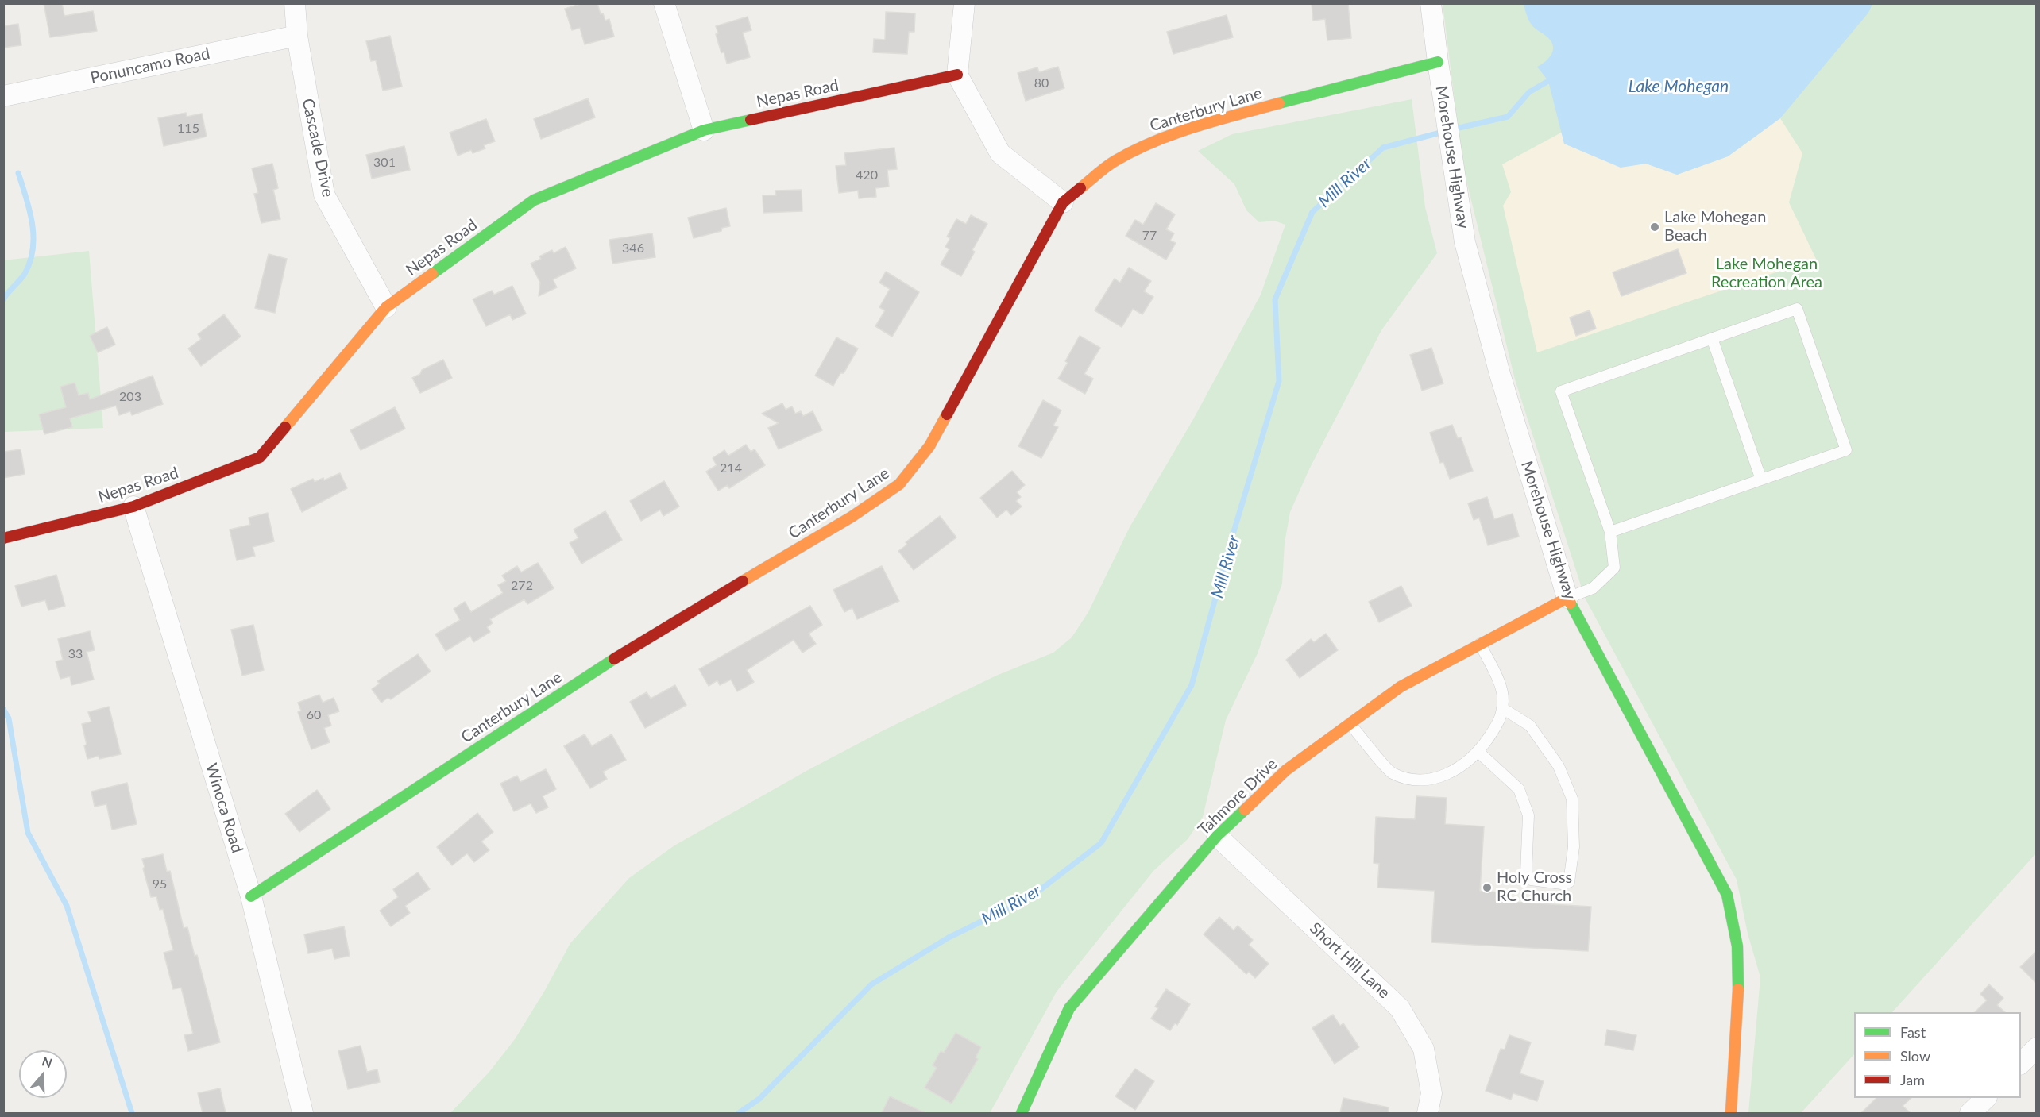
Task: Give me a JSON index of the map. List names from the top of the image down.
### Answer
{
  "streets": {
    "street": [
      "Ponuncamo Road",
      "Nepas Road",
      "Canterbury Lane",
      "Cascade Drive",
      "Morehouse Highway",
      "Tahmore Drive",
      "Winoca Road",
      "Short Hill Lane"
    ]
  },
  "crossings": [
    ["Ponuncamo Road", "Cascade Drive"],
    ["Nepas Road", "Cascade Drive"],
    ["Nepas Road", "Winoca Road"],
    ["Canterbury Lane", "Morehouse Highway"],
    ["Canterbury Lane", "Winoca Road"],
    ["Morehouse Highway", "Tahmore Drive"],
    ["Tahmore Drive", "Short Hill Lane"]
  ],
  "water": ["Lake Mohegan", "Mill River"],
  "parks": ["Lake Mohegan Recreation Area"],
  "places": ["Lake Mohegan Beach", "Holy Cross RC Church"],
  "house_numbers": [
    "80",
    "115",
    "301",
    "420",
    "77",
    "346",
    "203",
    "214",
    "272",
    "33",
    "60",
    "95"
  ],
  "legend": ["Fast", "Slow", "Jam"],
  "north": "top"
}
